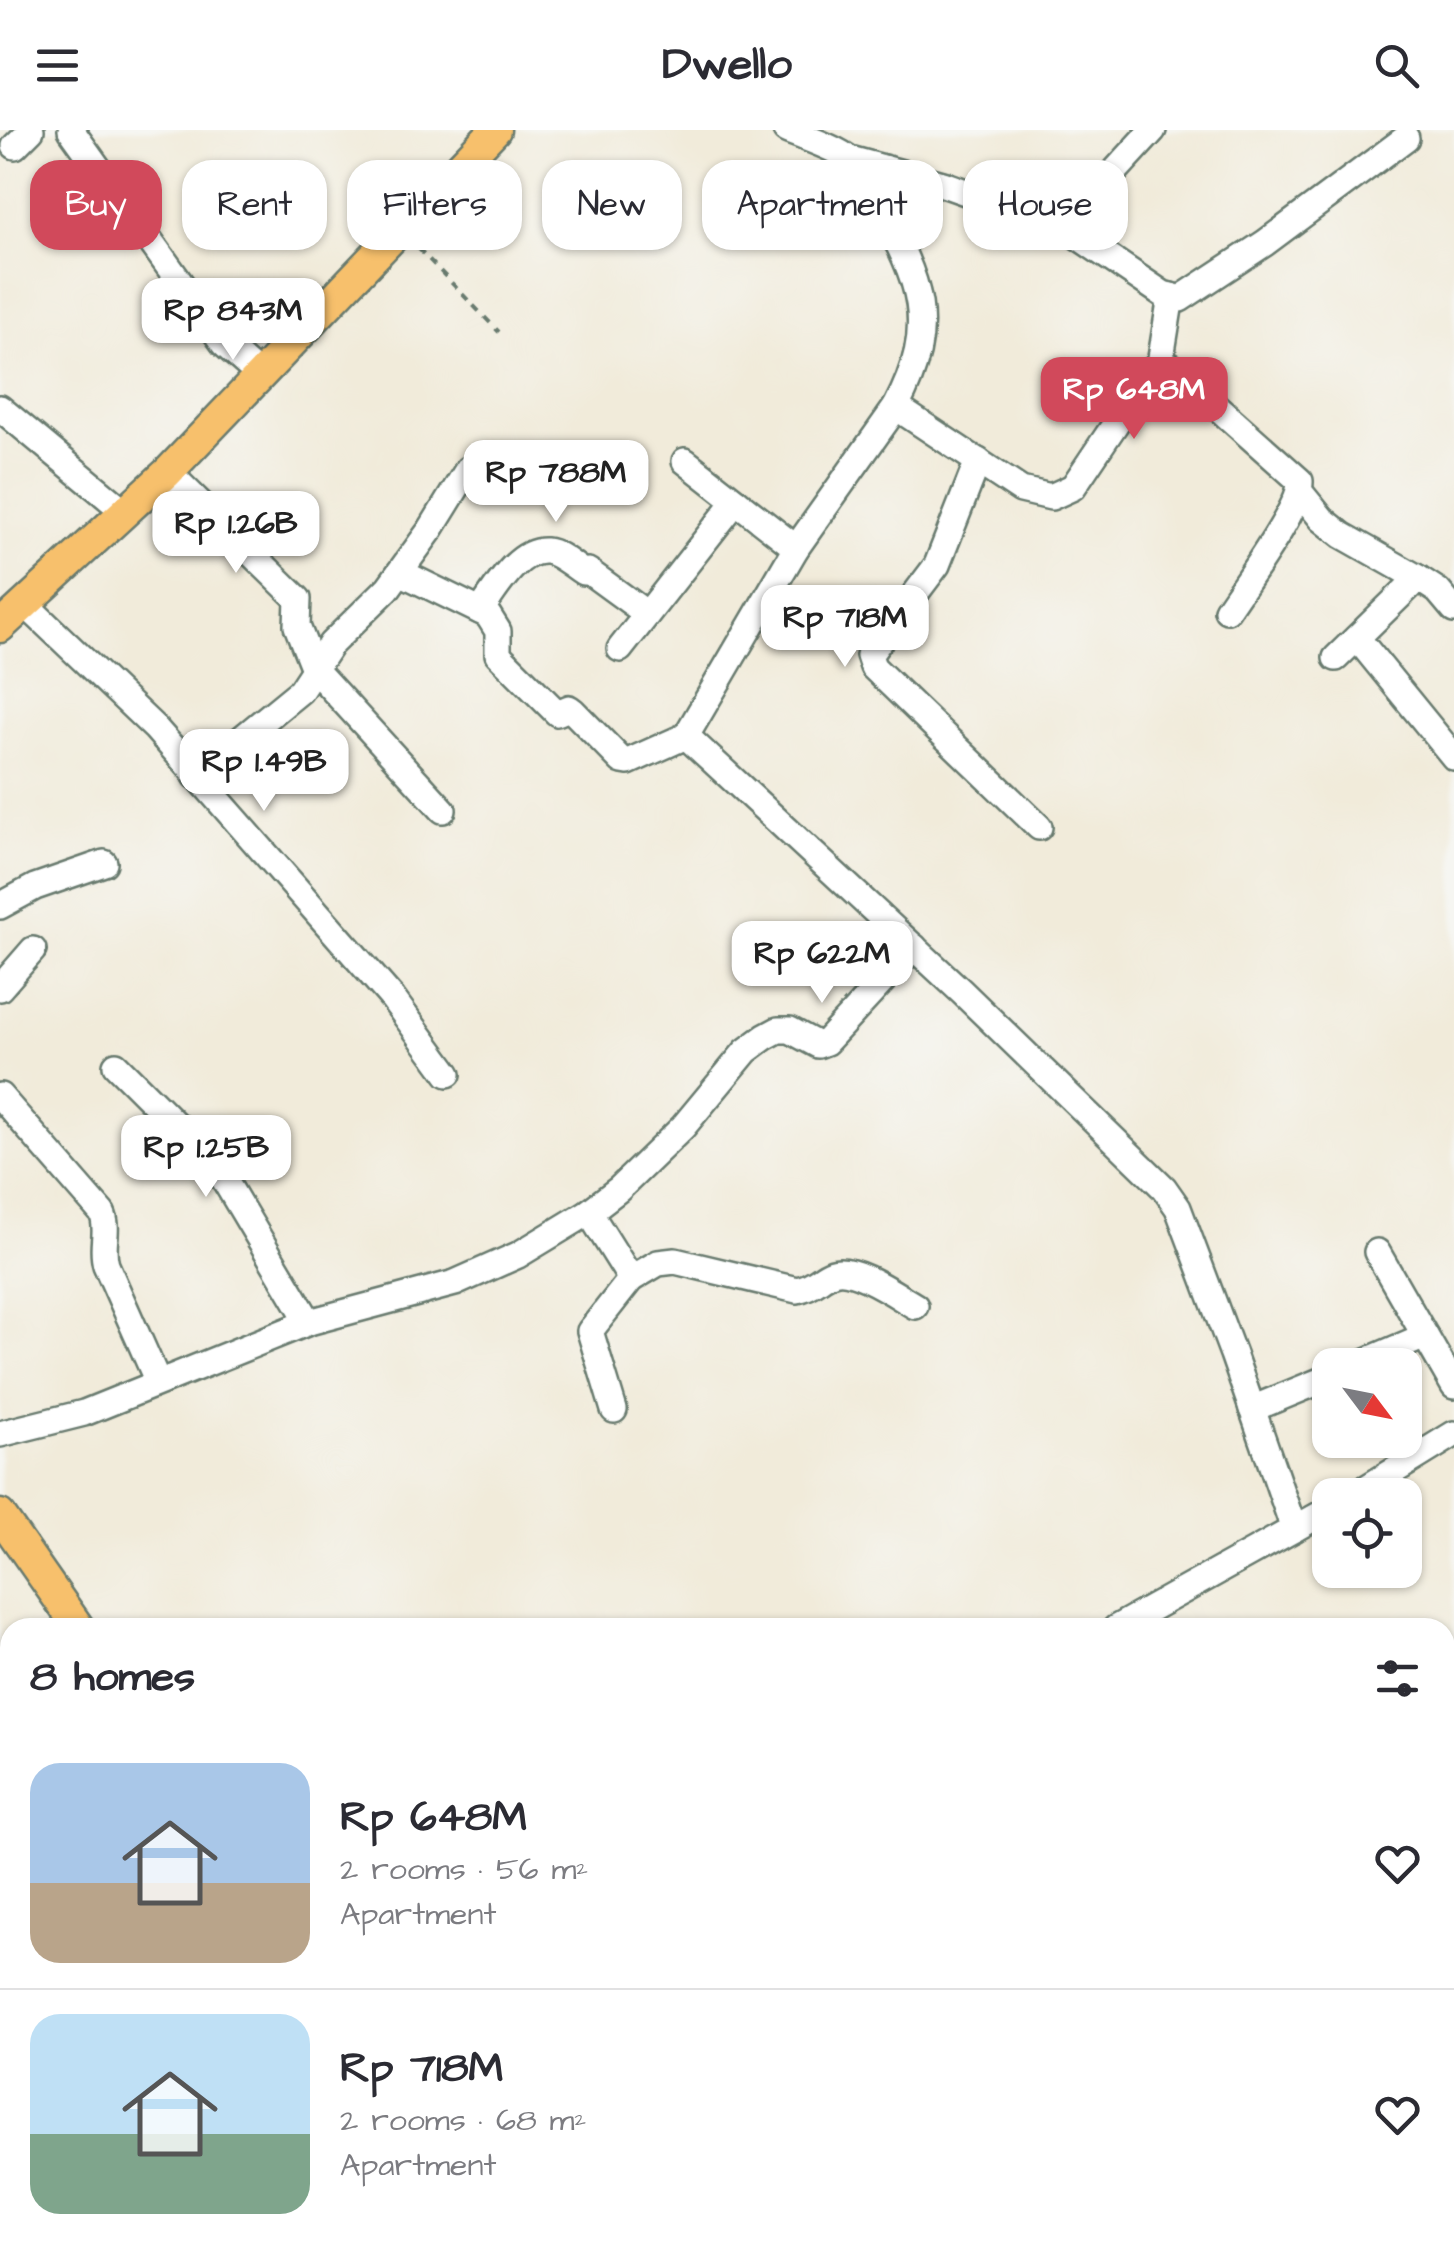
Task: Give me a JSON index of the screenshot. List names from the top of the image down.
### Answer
{
  "north": "bottom right",
  "page": {
    "header": "Dwello",
    "chip": [
      "Buy",
      "Rent",
      "Filters",
      "New",
      "Apartment",
      "House"
    ],
    "price": [
      "Rp 843M",
      "Rp 648M",
      "Rp 788M",
      "Rp 1.26B",
      "Rp 718M",
      "Rp 1.49B",
      "Rp 622M",
      "Rp 1.25B"
    ],
    "heading": "8 homes",
    "list": [
      {
        "name": "Rp 648M",
        "note": "2 rooms · 56 m² · Apartment"
      },
      {
        "name": "Rp 718M",
        "note": "2 rooms · 68 m² · Apartment"
      }
    ]
  }
}
